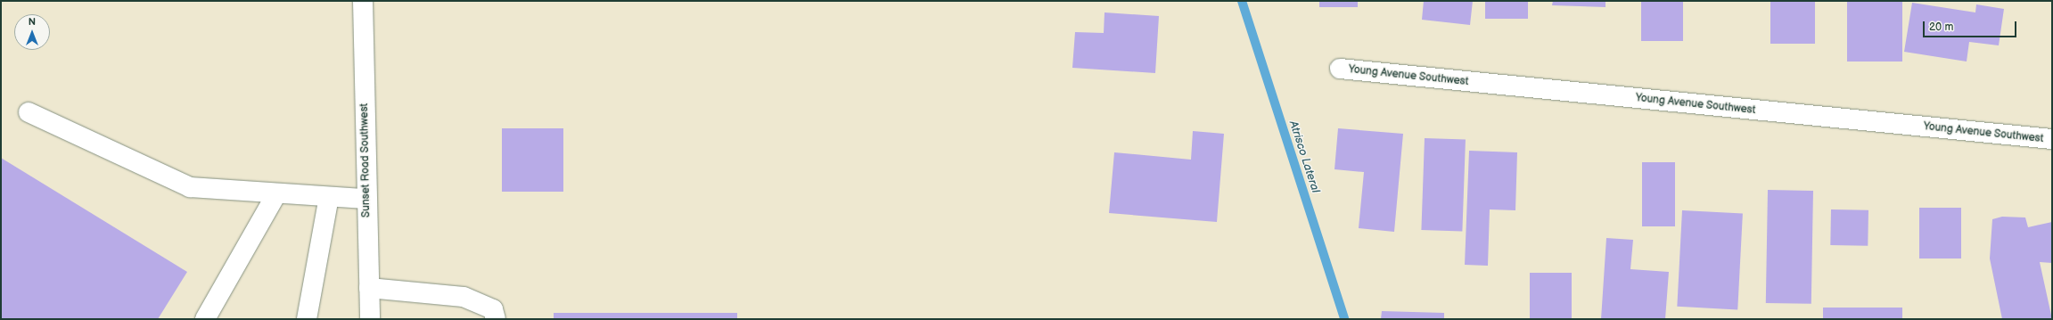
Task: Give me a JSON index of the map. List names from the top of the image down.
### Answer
{
  "streets": {
    "street": ["Young Avenue Southwest", "Sunset Road Southwest"]
  },
  "water": ["Atrisco Lateral"],
  "scale_bar": "20 m",
  "north": "top"
}
